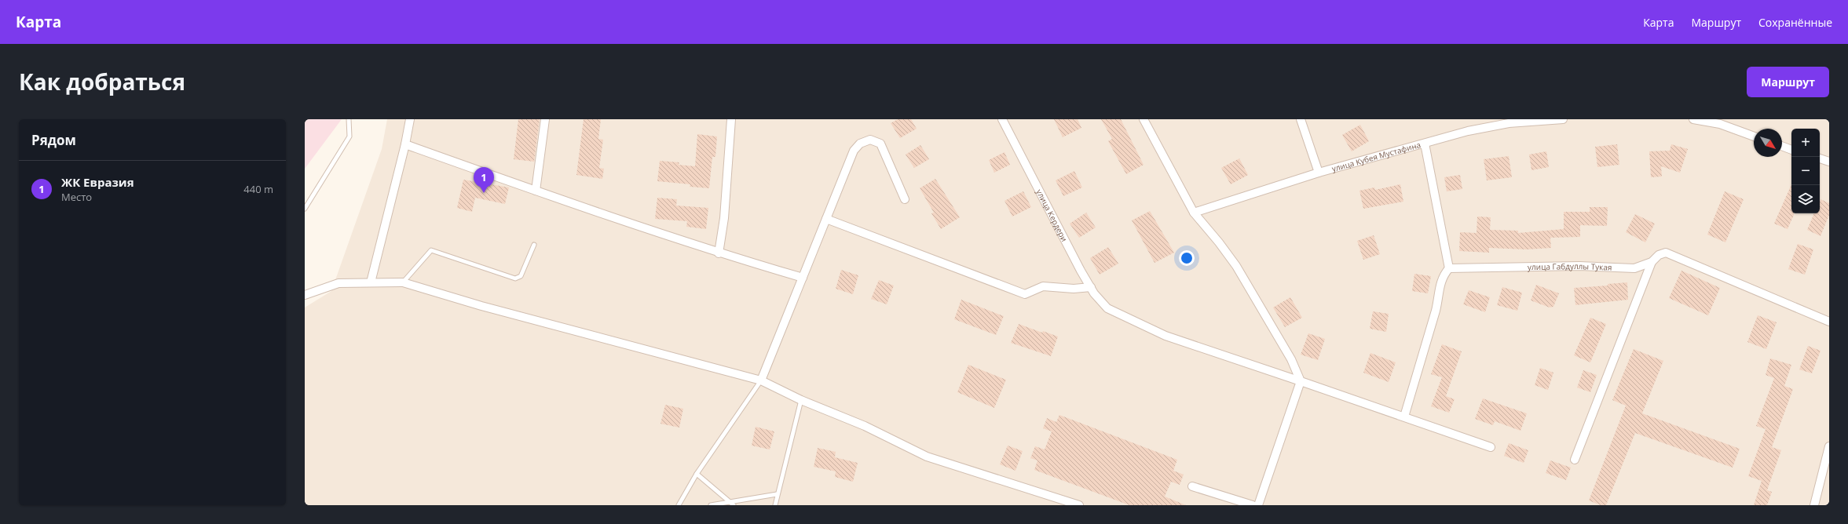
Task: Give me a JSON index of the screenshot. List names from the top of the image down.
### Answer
{
  "streets": {
    "street": ["улица Кубея Мустафина", "улица Кердери", "улица Габдуллы Тукая"]
  },
  "north": "bottom right",
  "page": {
    "header": "Карта",
    "nav": ["Карта", "Маршрут", "Сохранённые"],
    "title": "Как добраться",
    "buttons": "Маршрут",
    "heading": "Рядом",
    "map_buttons": ["+", "−"],
    "list": [
      {
        "mark": "1",
        "name": "ЖК Евразия",
        "note": "Место",
        "value": "440 m"
      }
    ],
    "pins": "1"
  }
}
